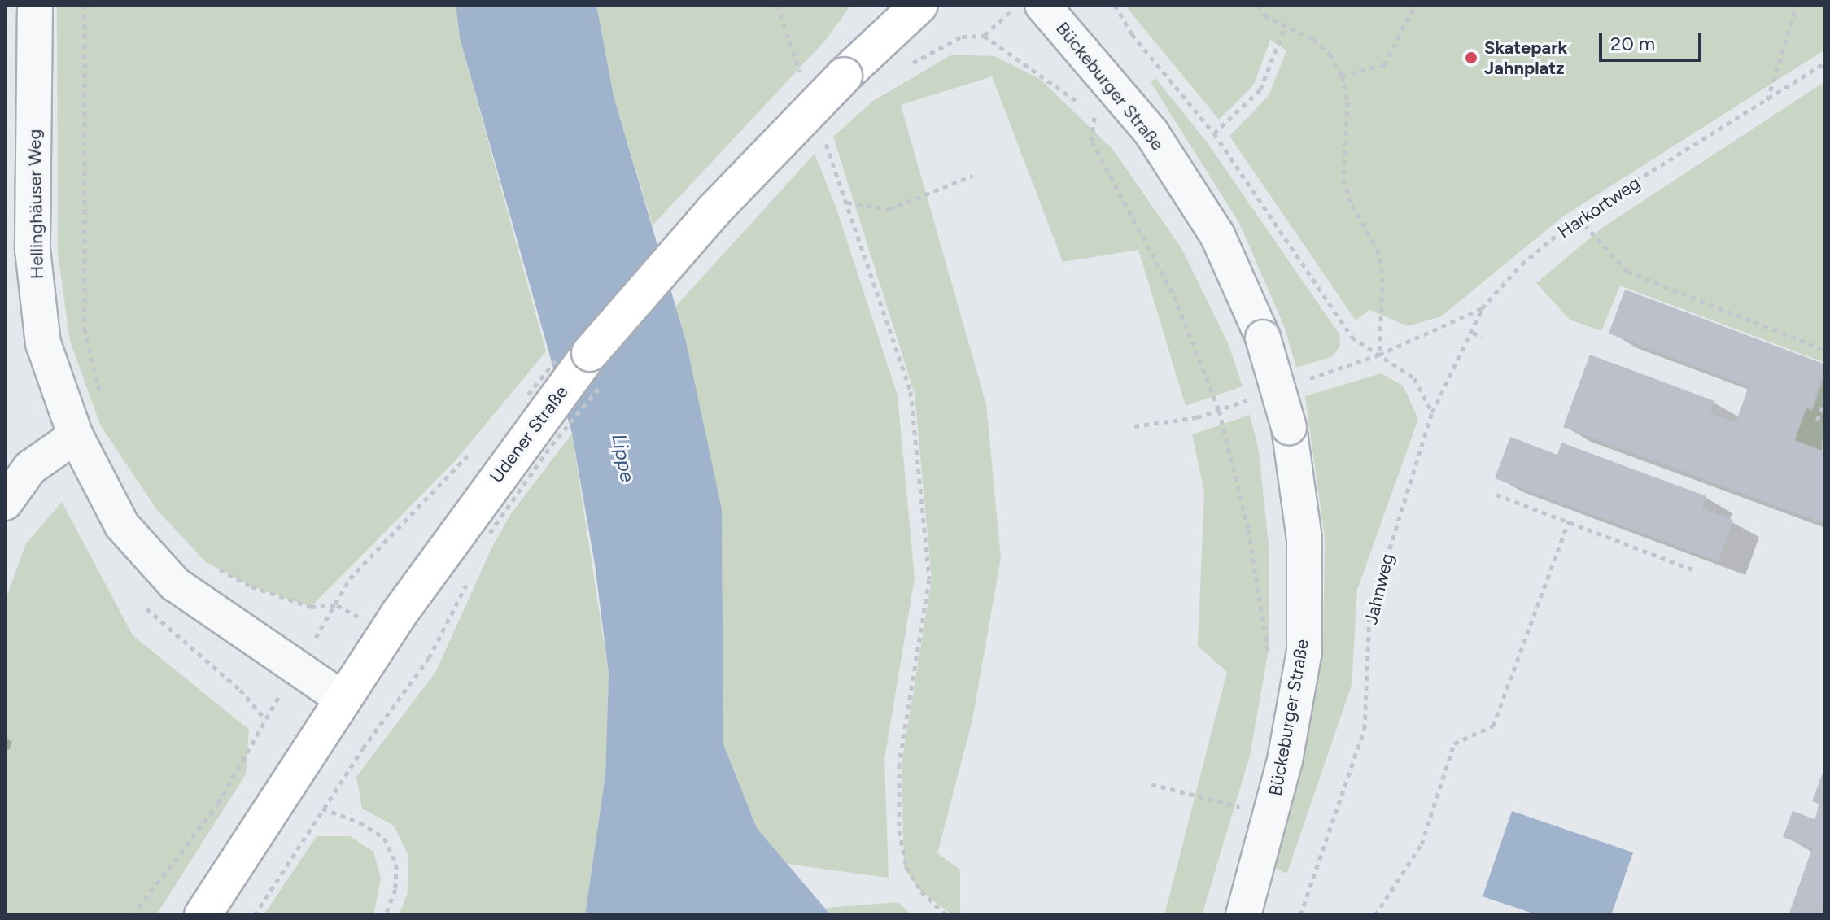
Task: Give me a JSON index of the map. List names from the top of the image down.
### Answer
{
  "streets": {
    "main road": ["Udener Straße"],
    "street": ["Bückeburger Straße", "Hellinghäuser Weg"],
    "path": ["Harkortweg", "Jahnweg"]
  },
  "crossings": [
    ["Hellinghäuser Weg", "Udener Straße"],
    ["Harkortweg", "Jahnweg"]
  ],
  "water": ["Lippe"],
  "places": ["Skatepark Jahnplatz"],
  "scale_bar": "20 m"
}
